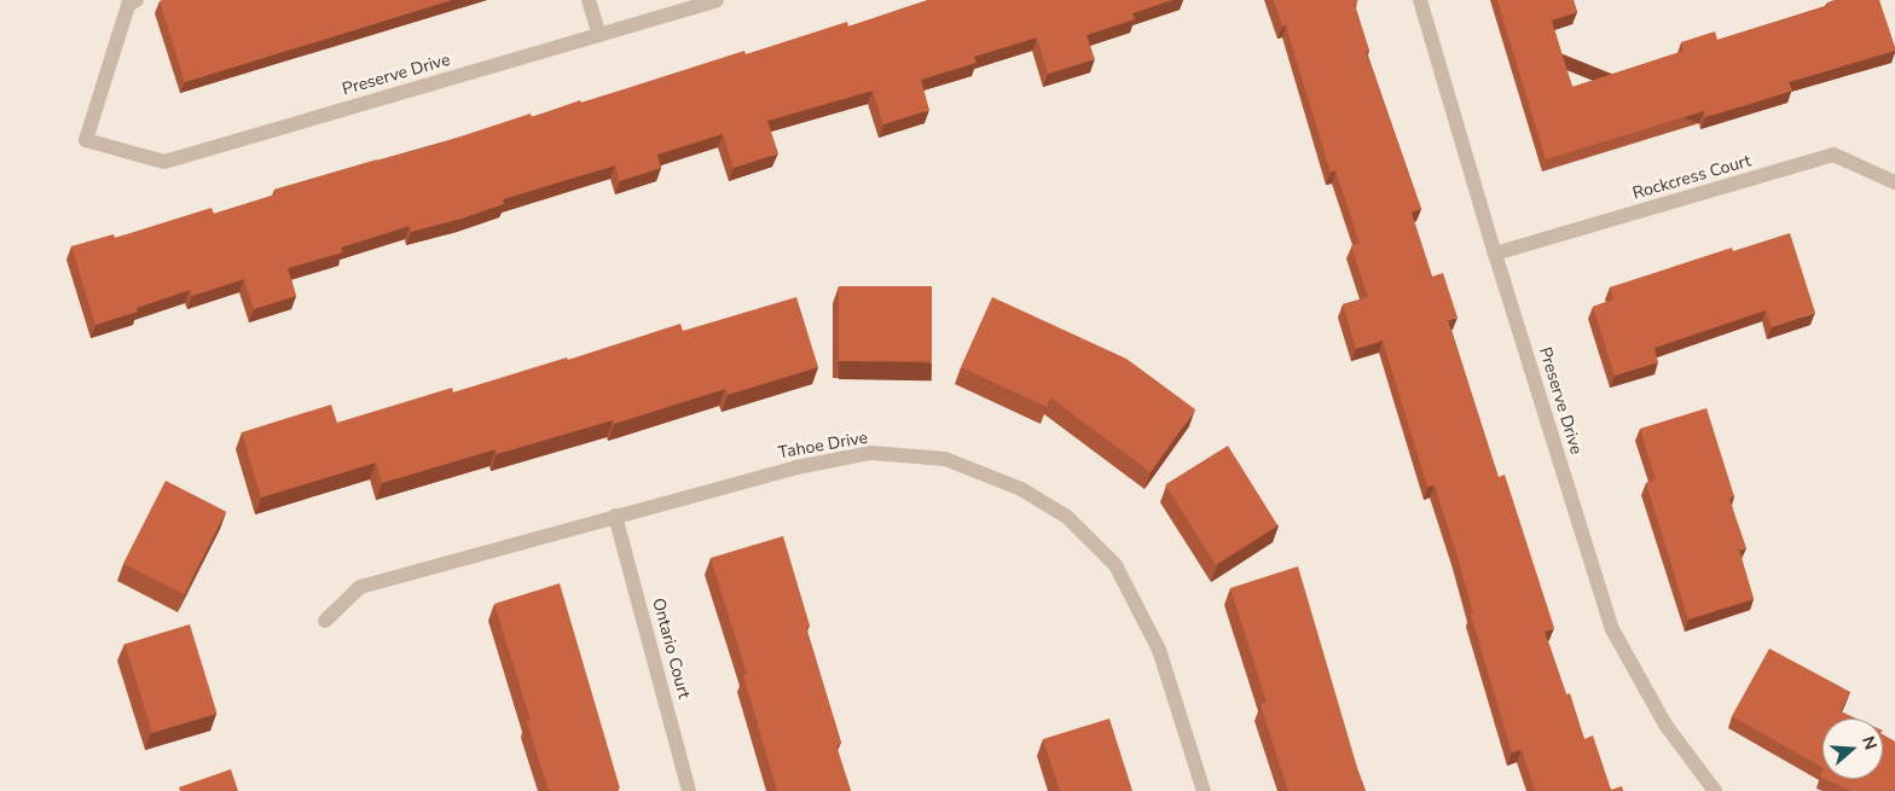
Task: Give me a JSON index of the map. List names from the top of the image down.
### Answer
{
  "streets": {
    "street": [
      "Preserve Drive",
      "Rockcress Court",
      "Tahoe Drive",
      "Ontario Court"
    ]
  },
  "crossings": [
    ["Preserve Drive", "Rockcress Court"],
    ["Tahoe Drive", "Ontario Court"]
  ],
  "north": "right"
}
